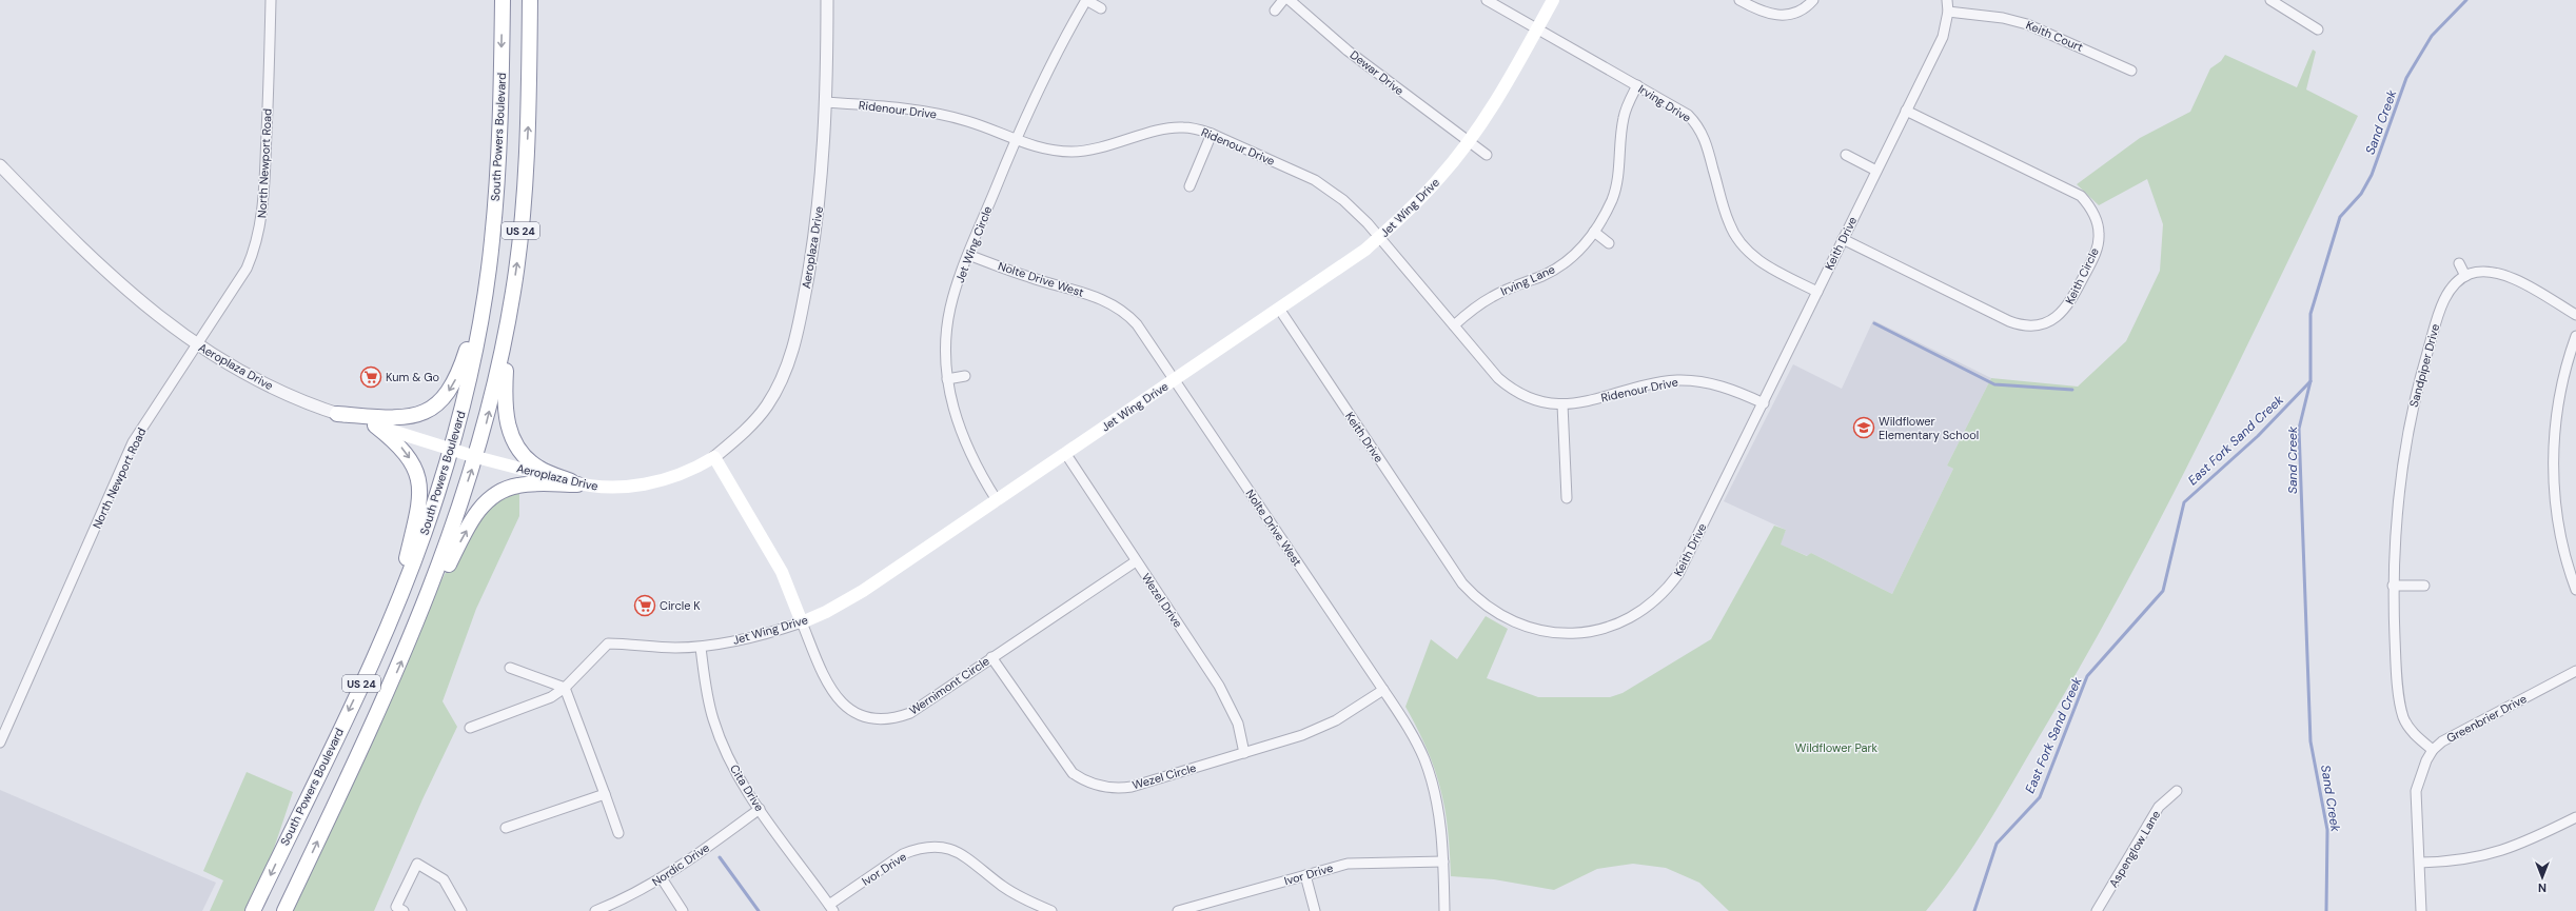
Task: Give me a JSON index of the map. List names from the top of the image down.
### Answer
{
  "streets": {
    "highway": ["South Powers Boulevard", "US 24"],
    "main road": ["Jet Wing Drive", "Aeroplaza Drive", "Wernimont Circle"],
    "street": [
      "Keith Court",
      "Dewar Drive",
      "Irving Drive",
      "Ridenour Drive",
      "North Newport Road",
      "Keith Drive",
      "Jet Wing Circle",
      "Keith Circle",
      "Nolte Drive West",
      "Irving Lane",
      "Sandpiper Drive",
      "Wezel Drive",
      "Greenbrier Drive",
      "Wezel Circle",
      "Cita Drive",
      "Aspenglow Lane",
      "Nordic Drive",
      "Ivor Drive"
    ]
  },
  "crossings": [
    ["Keith Court", "Keith Drive"],
    ["Dewar Drive", "Jet Wing Drive"],
    ["Irving Drive", "Jet Wing Drive"],
    ["Irving Drive", "Keith Drive"],
    ["Irving Drive", "Irving Lane"],
    ["Ridenour Drive", "Jet Wing Drive"],
    ["Ridenour Drive", "Keith Drive"],
    ["Ridenour Drive", "Jet Wing Circle"],
    ["Ridenour Drive", "Aeroplaza Drive"],
    ["Ridenour Drive", "Irving Lane"],
    ["South Powers Boulevard", "Aeroplaza Drive"],
    ["North Newport Road", "Aeroplaza Drive"],
    ["Jet Wing Drive", "Keith Drive"],
    ["Jet Wing Drive", "Jet Wing Circle"],
    ["Jet Wing Drive", "Nolte Drive West"],
    ["Jet Wing Drive", "Wezel Drive"],
    ["Jet Wing Drive", "Wernimont Circle"],
    ["Jet Wing Drive", "Cita Drive"],
    ["US 24", "Aeroplaza Drive"],
    ["Keith Drive", "Keith Circle"],
    ["Jet Wing Circle", "Nolte Drive West"],
    ["Aeroplaza Drive", "Wernimont Circle"],
    ["Nolte Drive West", "Wezel Circle"],
    ["Nolte Drive West", "Ivor Drive"],
    ["Sandpiper Drive", "Greenbrier Drive"],
    ["Wezel Drive", "Wernimont Circle"],
    ["Wezel Drive", "Wezel Circle"],
    ["Wernimont Circle", "Wezel Circle"],
    ["Cita Drive", "Nordic Drive"],
    ["Cita Drive", "Ivor Drive"]
  ],
  "water": ["Sand Creek", "East Fork Sand Creek"],
  "parks": ["Wildflower Park"],
  "places": {
    "supermarket": ["Kum & Go", "Circle K"],
    "school or university": ["Wildflower Elementary School"]
  },
  "north": "bottom"
}
